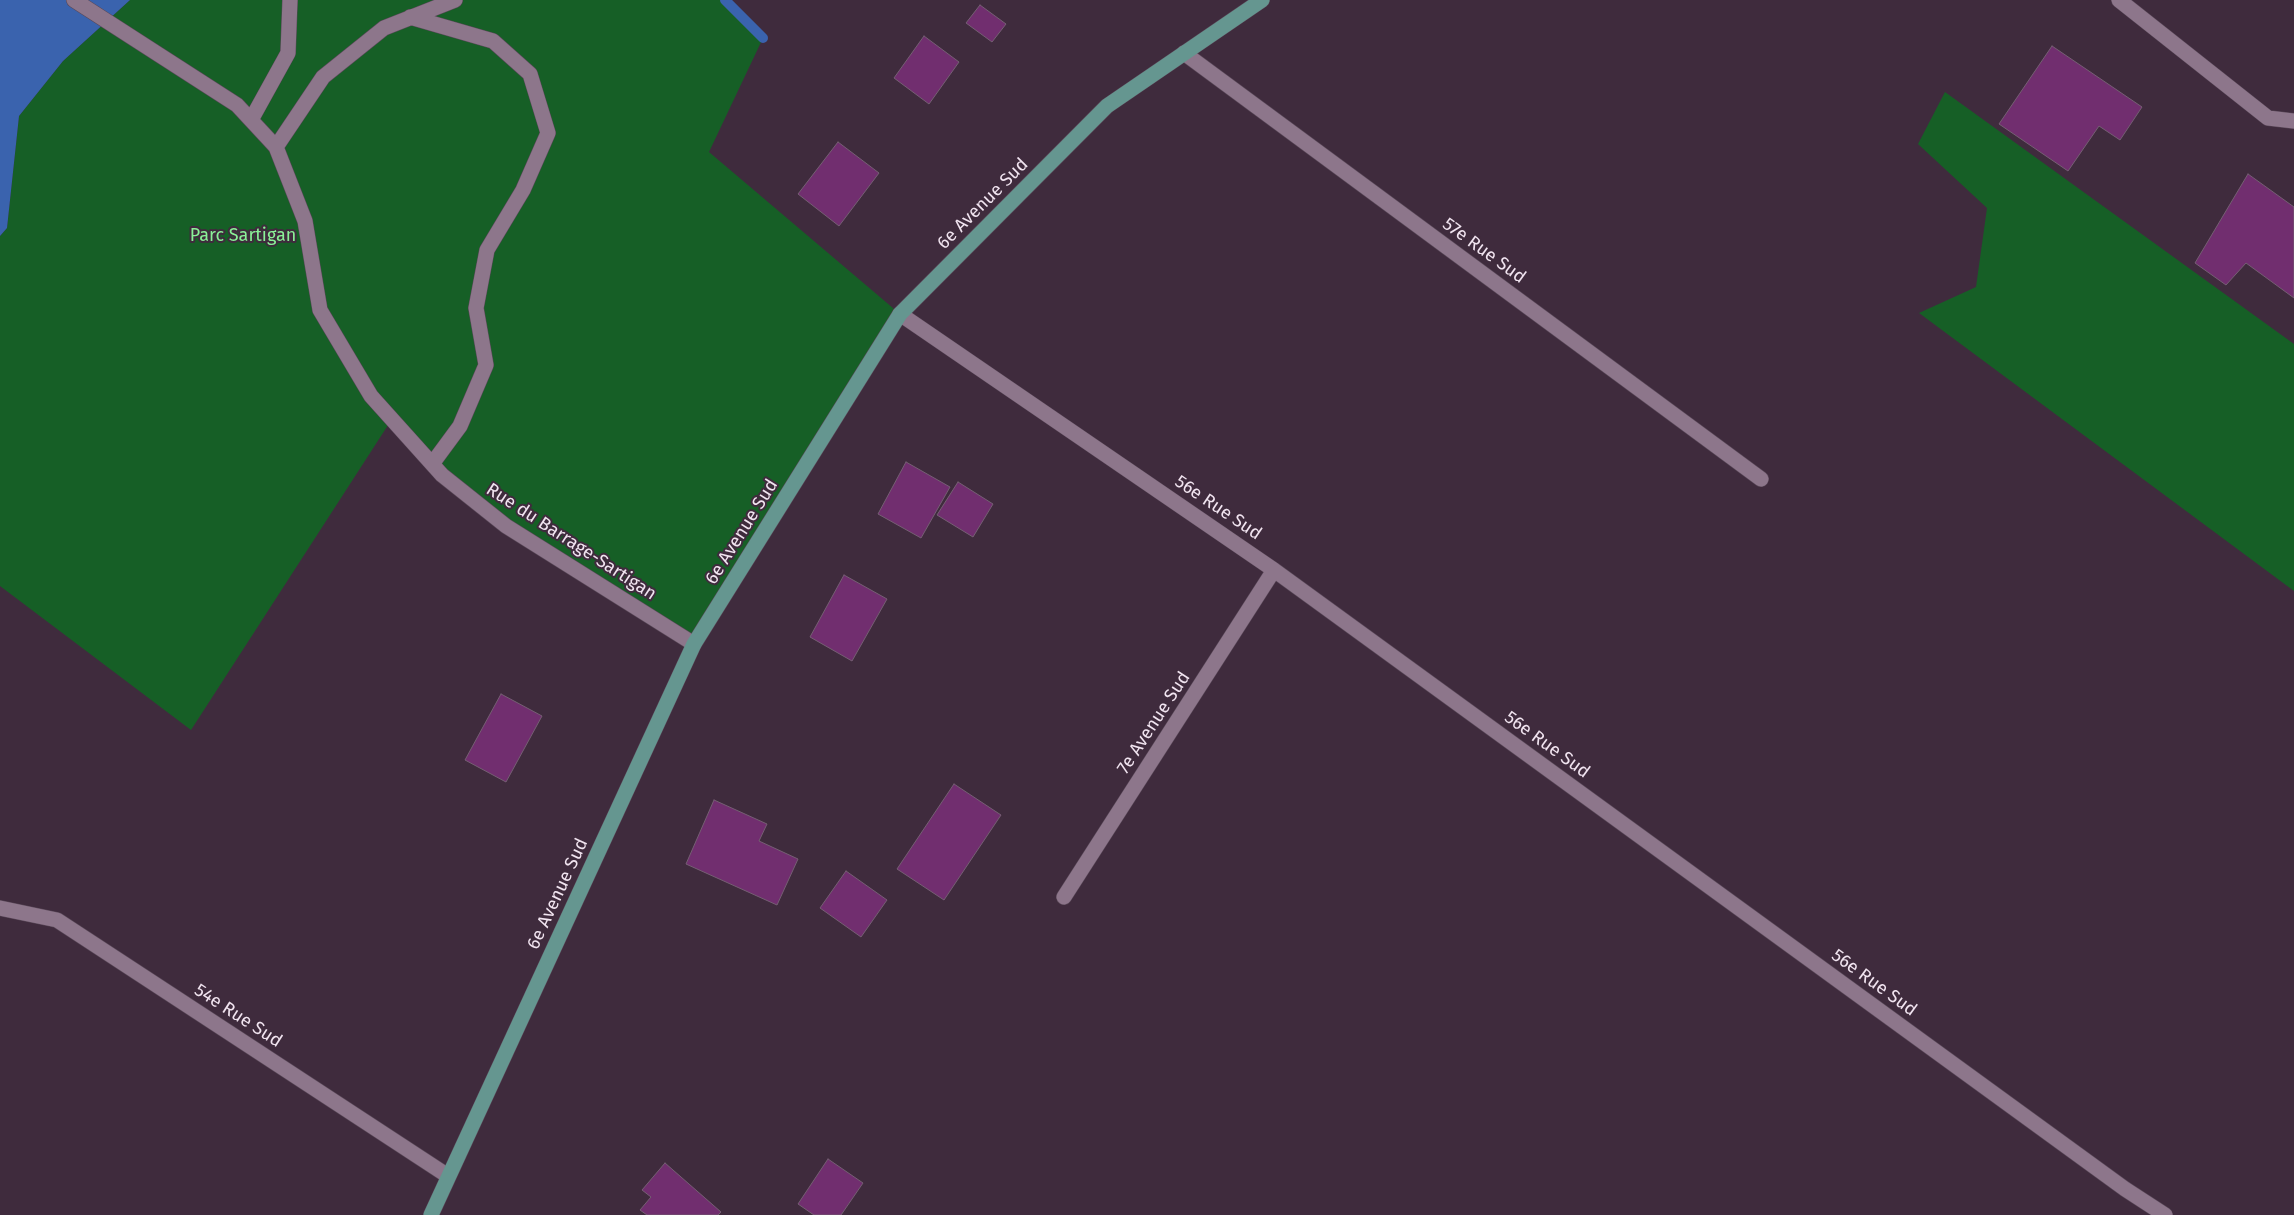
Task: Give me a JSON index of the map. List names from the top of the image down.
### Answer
{
  "streets": {
    "main road": ["6e Avenue Sud"],
    "street": [
      "57e Rue Sud",
      "56e Rue Sud",
      "Rue du Barrage-Sartigan",
      "7e Avenue Sud",
      "54e Rue Sud"
    ]
  },
  "crossings": [
    ["6e Avenue Sud", "57e Rue Sud"],
    ["6e Avenue Sud", "56e Rue Sud"],
    ["6e Avenue Sud", "Rue du Barrage-Sartigan"],
    ["6e Avenue Sud", "54e Rue Sud"],
    ["56e Rue Sud", "7e Avenue Sud"]
  ],
  "parks": ["Parc Sartigan"]
}
